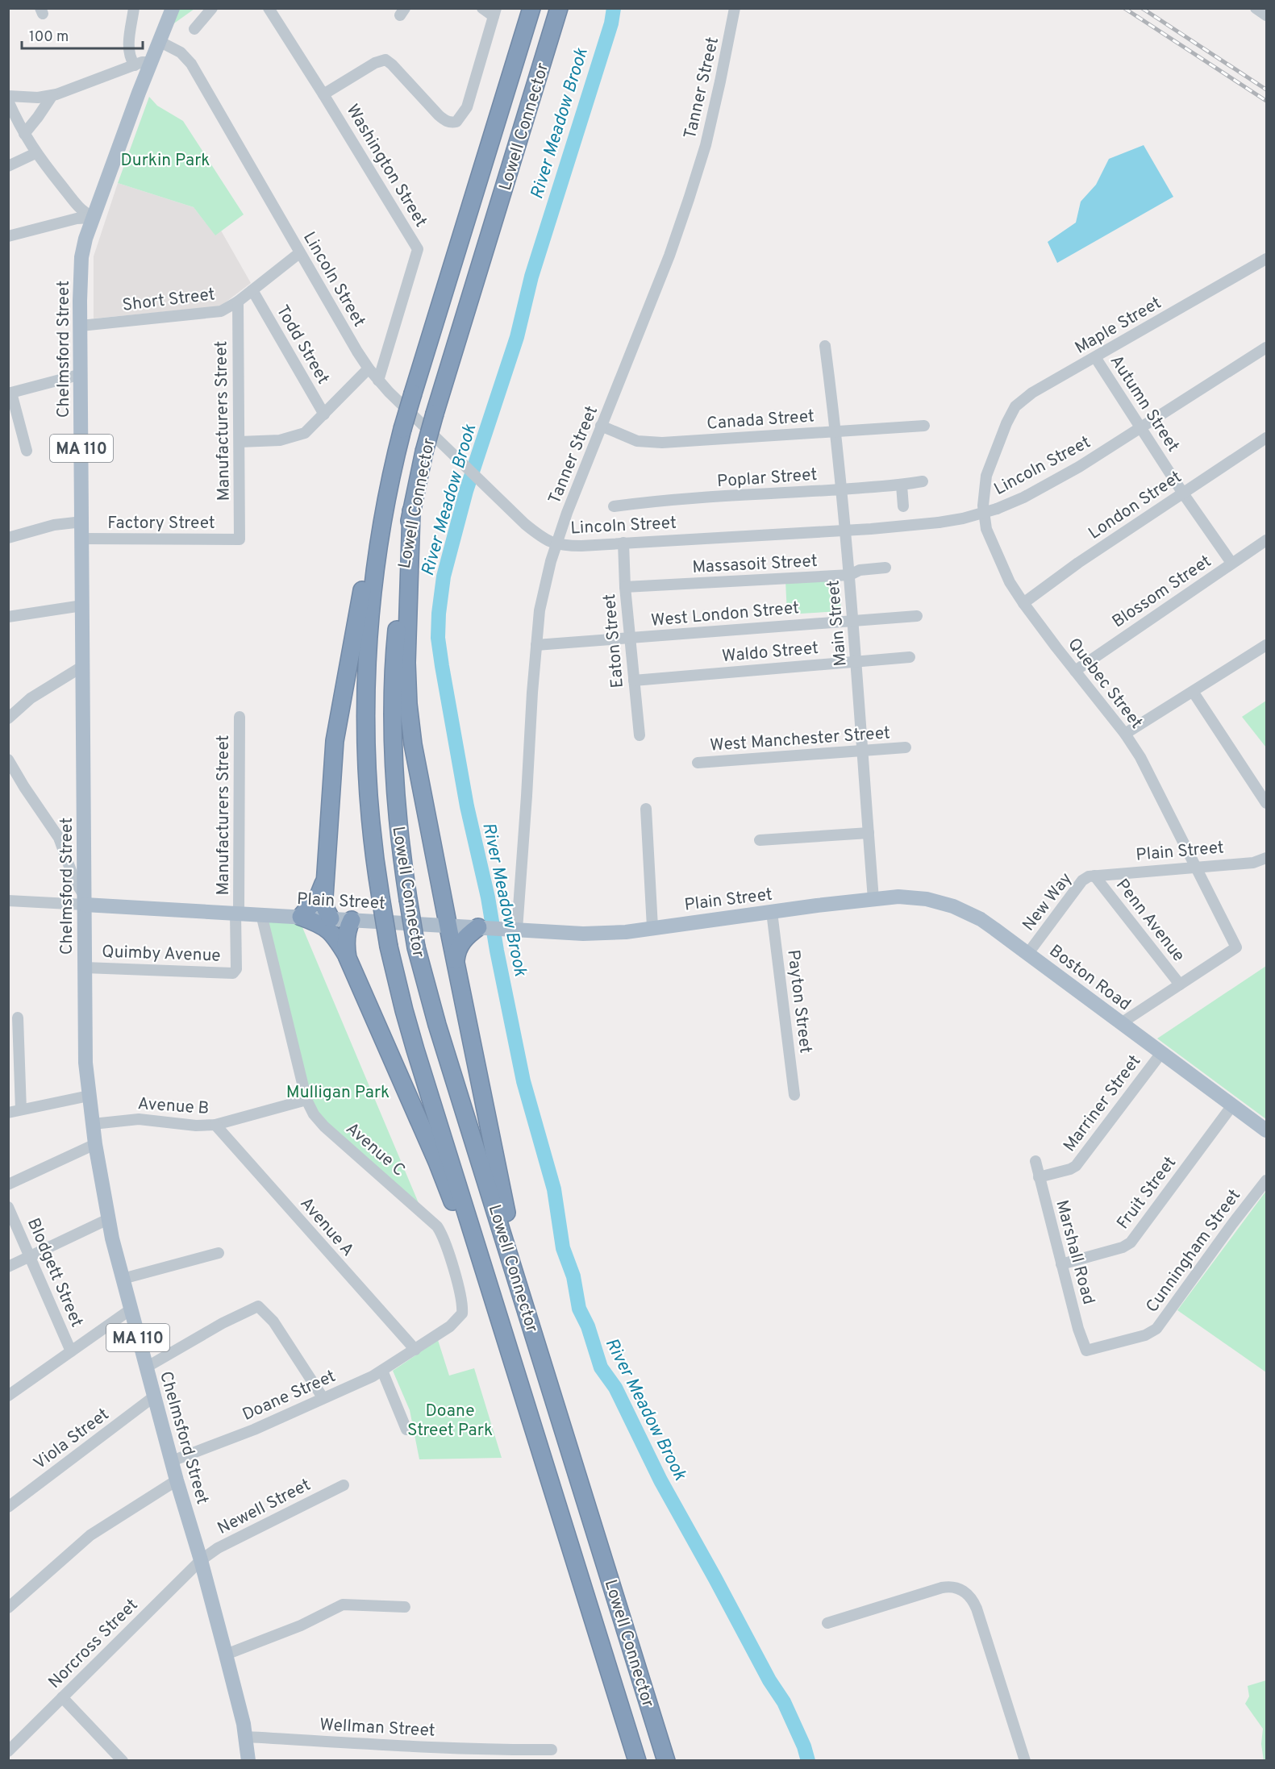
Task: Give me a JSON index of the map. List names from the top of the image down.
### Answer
{
  "streets": {
    "highway": ["Lowell Connector"],
    "main road": [
      "Chelmsford Street",
      "MA 110",
      "Plain Street",
      "Boston Road"
    ],
    "street": [
      "Tanner Street",
      "Washington Street",
      "Lincoln Street",
      "Short Street",
      "Maple Street",
      "Todd Street",
      "Autumn Street",
      "Canada Street",
      "Manufacturers Street",
      "Poplar Street",
      "London Street",
      "Factory Street",
      "Massasoit Street",
      "Blossom Street",
      "West London Street",
      "Main Street",
      "Eaton Street",
      "Waldo Street",
      "Quebec Street",
      "West Manchester Street",
      "New Way",
      "Penn Avenue",
      "Quimby Avenue",
      "Payton Street",
      "Marriner Street",
      "Avenue B",
      "Avenue C",
      "Fruit Street",
      "Avenue A",
      "Cunningham Street",
      "Marshall Road",
      "Blodgett Street",
      "Doane Street",
      "Viola Street",
      "Newell Street",
      "Norcross Street",
      "Wellman Street"
    ]
  },
  "crossings": [
    ["Tanner Street", "Lincoln Street"],
    ["Tanner Street", "Canada Street"],
    ["Tanner Street", "West London Street"],
    ["Tanner Street", "Plain Street"],
    ["Washington Street", "Lincoln Street"],
    ["Lincoln Street", "Short Street"],
    ["Lincoln Street", "Chelmsford Street"],
    ["Lincoln Street", "Autumn Street"],
    ["Lincoln Street", "Main Street"],
    ["Lincoln Street", "Eaton Street"],
    ["Short Street", "Todd Street"],
    ["Short Street", "Chelmsford Street"],
    ["Short Street", "Manufacturers Street"],
    ["Maple Street", "Autumn Street"],
    ["Maple Street", "Quebec Street"],
    ["Chelmsford Street", "Factory Street"],
    ["Chelmsford Street", "Plain Street"],
    ["Chelmsford Street", "Quimby Avenue"],
    ["Chelmsford Street", "Avenue B"],
    ["Chelmsford Street", "Doane Street"],
    ["Chelmsford Street", "Viola Street"],
    ["Chelmsford Street", "Newell Street"],
    ["Chelmsford Street", "Norcross Street"],
    ["Chelmsford Street", "Wellman Street"],
    ["Autumn Street", "London Street"],
    ["Autumn Street", "Blossom Street"],
    ["Canada Street", "Main Street"],
    ["Manufacturers Street", "Factory Street"],
    ["Manufacturers Street", "Plain Street"],
    ["Manufacturers Street", "Quimby Avenue"],
    ["Poplar Street", "Main Street"],
    ["London Street", "Quebec Street"],
    ["Massasoit Street", "Main Street"],
    ["Massasoit Street", "Eaton Street"],
    ["Blossom Street", "Quebec Street"],
    ["West London Street", "Main Street"],
    ["West London Street", "Eaton Street"],
    ["Main Street", "Waldo Street"],
    ["Main Street", "West Manchester Street"],
    ["Main Street", "Plain Street"],
    ["Main Street", "Boston Road"],
    ["Eaton Street", "Waldo Street"],
    ["Quebec Street", "Plain Street"],
    ["Quebec Street", "Penn Avenue"],
    ["Plain Street", "New Way"],
    ["Plain Street", "Penn Avenue"],
    ["Plain Street", "Quimby Avenue"],
    ["Plain Street", "Boston Road"],
    ["Plain Street", "Payton Street"],
    ["Plain Street", "Avenue C"],
    ["New Way", "Penn Avenue"],
    ["New Way", "Boston Road"],
    ["Boston Road", "Marriner Street"],
    ["Boston Road", "Fruit Street"],
    ["Marriner Street", "Marshall Road"],
    ["Avenue B", "Avenue C"],
    ["Avenue B", "Avenue A"],
    ["Avenue C", "Avenue A"],
    ["Avenue C", "Doane Street"],
    ["Fruit Street", "Marshall Road"],
    ["Avenue A", "Doane Street"],
    ["Cunningham Street", "Marshall Road"],
    ["Newell Street", "Norcross Street"]
  ],
  "water": ["River Meadow Brook"],
  "parks": ["Durkin Park", "Mulligan Park", "Doane Street Park"],
  "scale_bar": "100 m"
}
